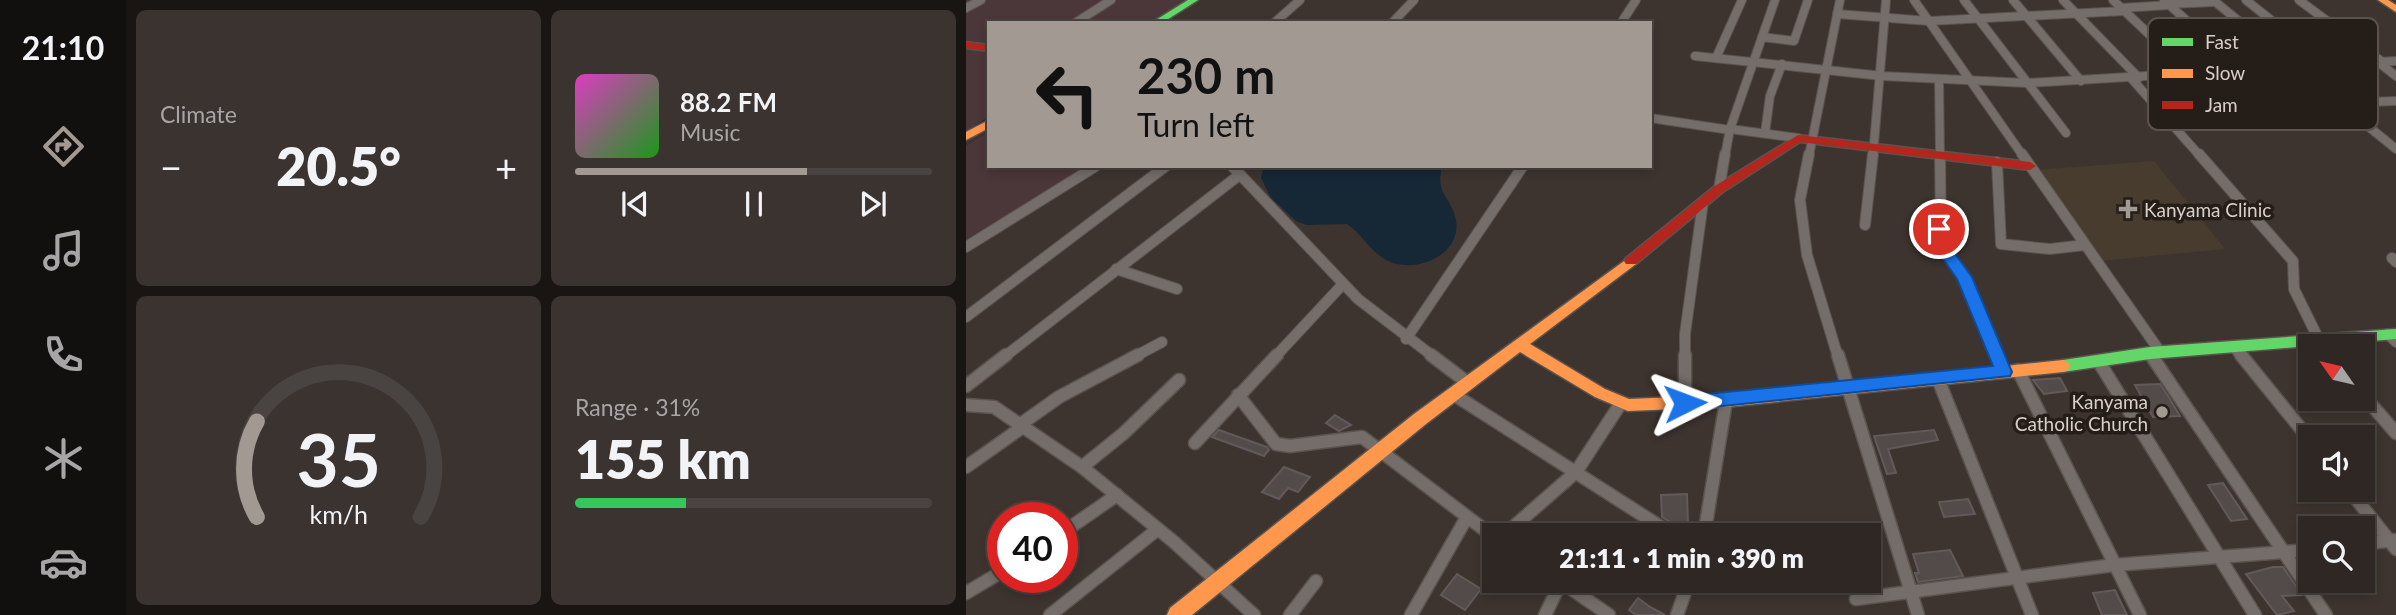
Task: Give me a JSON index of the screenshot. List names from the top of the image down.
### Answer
{
  "places": {
    "health": ["Kanyama Clinic"],
    "other": ["Kanyama Catholic Church"]
  },
  "legend": ["Fast", "Slow", "Jam"],
  "north": "top left",
  "page": {
    "tabs": "21:10",
    "tile": [
      "Climate",
      ["Range · 31%", "155 km"]
    ],
    "turn": ["230 m", "Turn left"],
    "song": ["88.2 FM", "Music"],
    "heat": ["−", "20.5°", "+"],
    "limit": "40",
    "trip": "21:11 · 1 min · 390 m",
    "gauge": ["35", "km/h"]
  }
}
